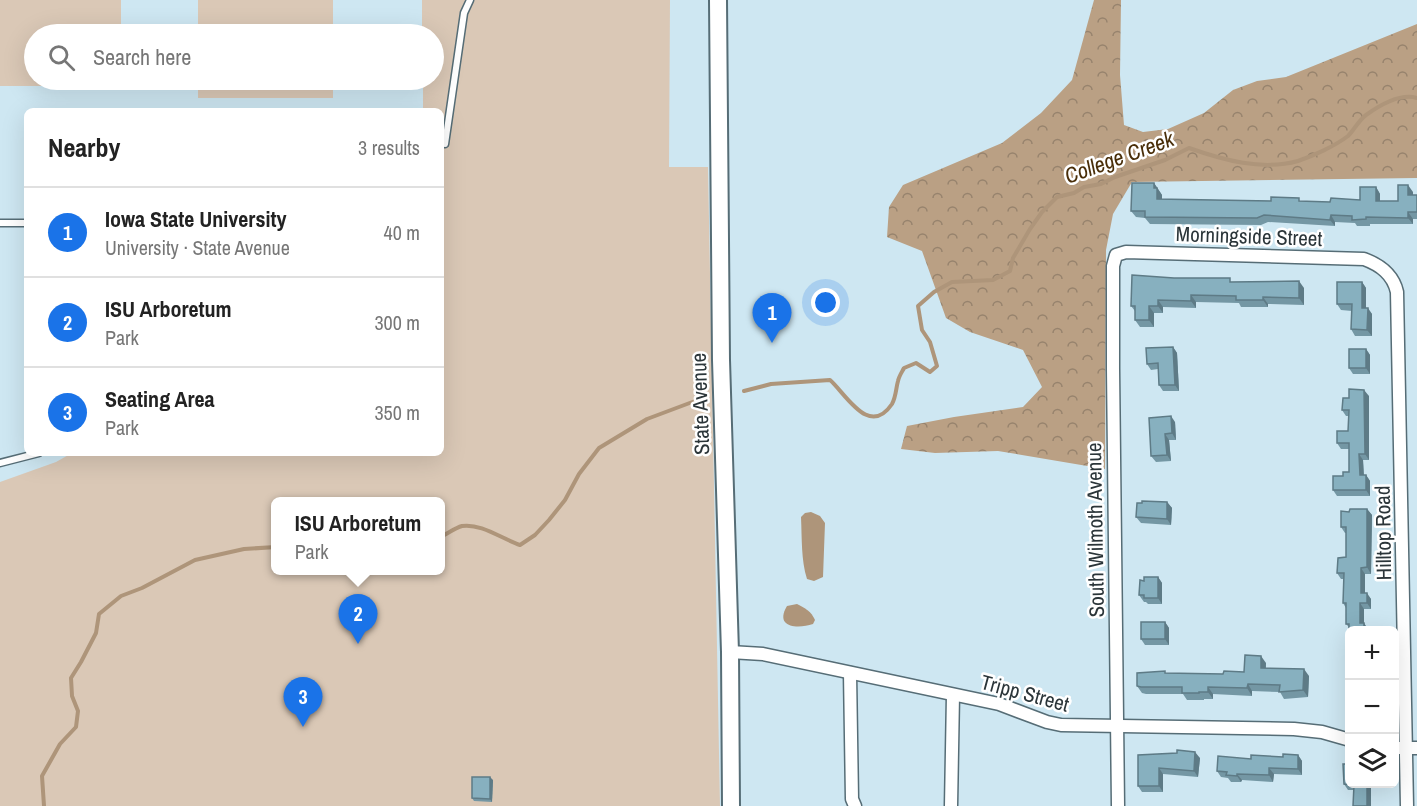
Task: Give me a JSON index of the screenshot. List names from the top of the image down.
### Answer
{
  "streets": {
    "street": [
      "Morningside Street",
      "State Avenue",
      "South Wilmoth Avenue",
      "Hilltop Road",
      "Tripp Street"
    ]
  },
  "crossings": [
    ["Morningside Street", "South Wilmoth Avenue"],
    ["Morningside Street", "Hilltop Road"],
    ["State Avenue", "Tripp Street"],
    ["South Wilmoth Avenue", "Tripp Street"]
  ],
  "water": ["College Creek"],
  "page": {
    "search": "Search here",
    "heading": ["Nearby", "3 results"],
    "list": [
      {
        "mark": "1",
        "name": "Iowa State University",
        "note": "University · State Avenue",
        "value": "40 m"
      },
      {
        "mark": "2",
        "name": "ISU Arboretum",
        "note": "Park",
        "value": "300 m"
      },
      {
        "mark": "3",
        "name": "Seating Area",
        "note": "Park",
        "value": "350 m"
      }
    ],
    "pins": ["1", "2", "3"],
    "popup": ["ISU Arboretum", "Park"],
    "map_buttons": ["+", "−"]
  }
}
